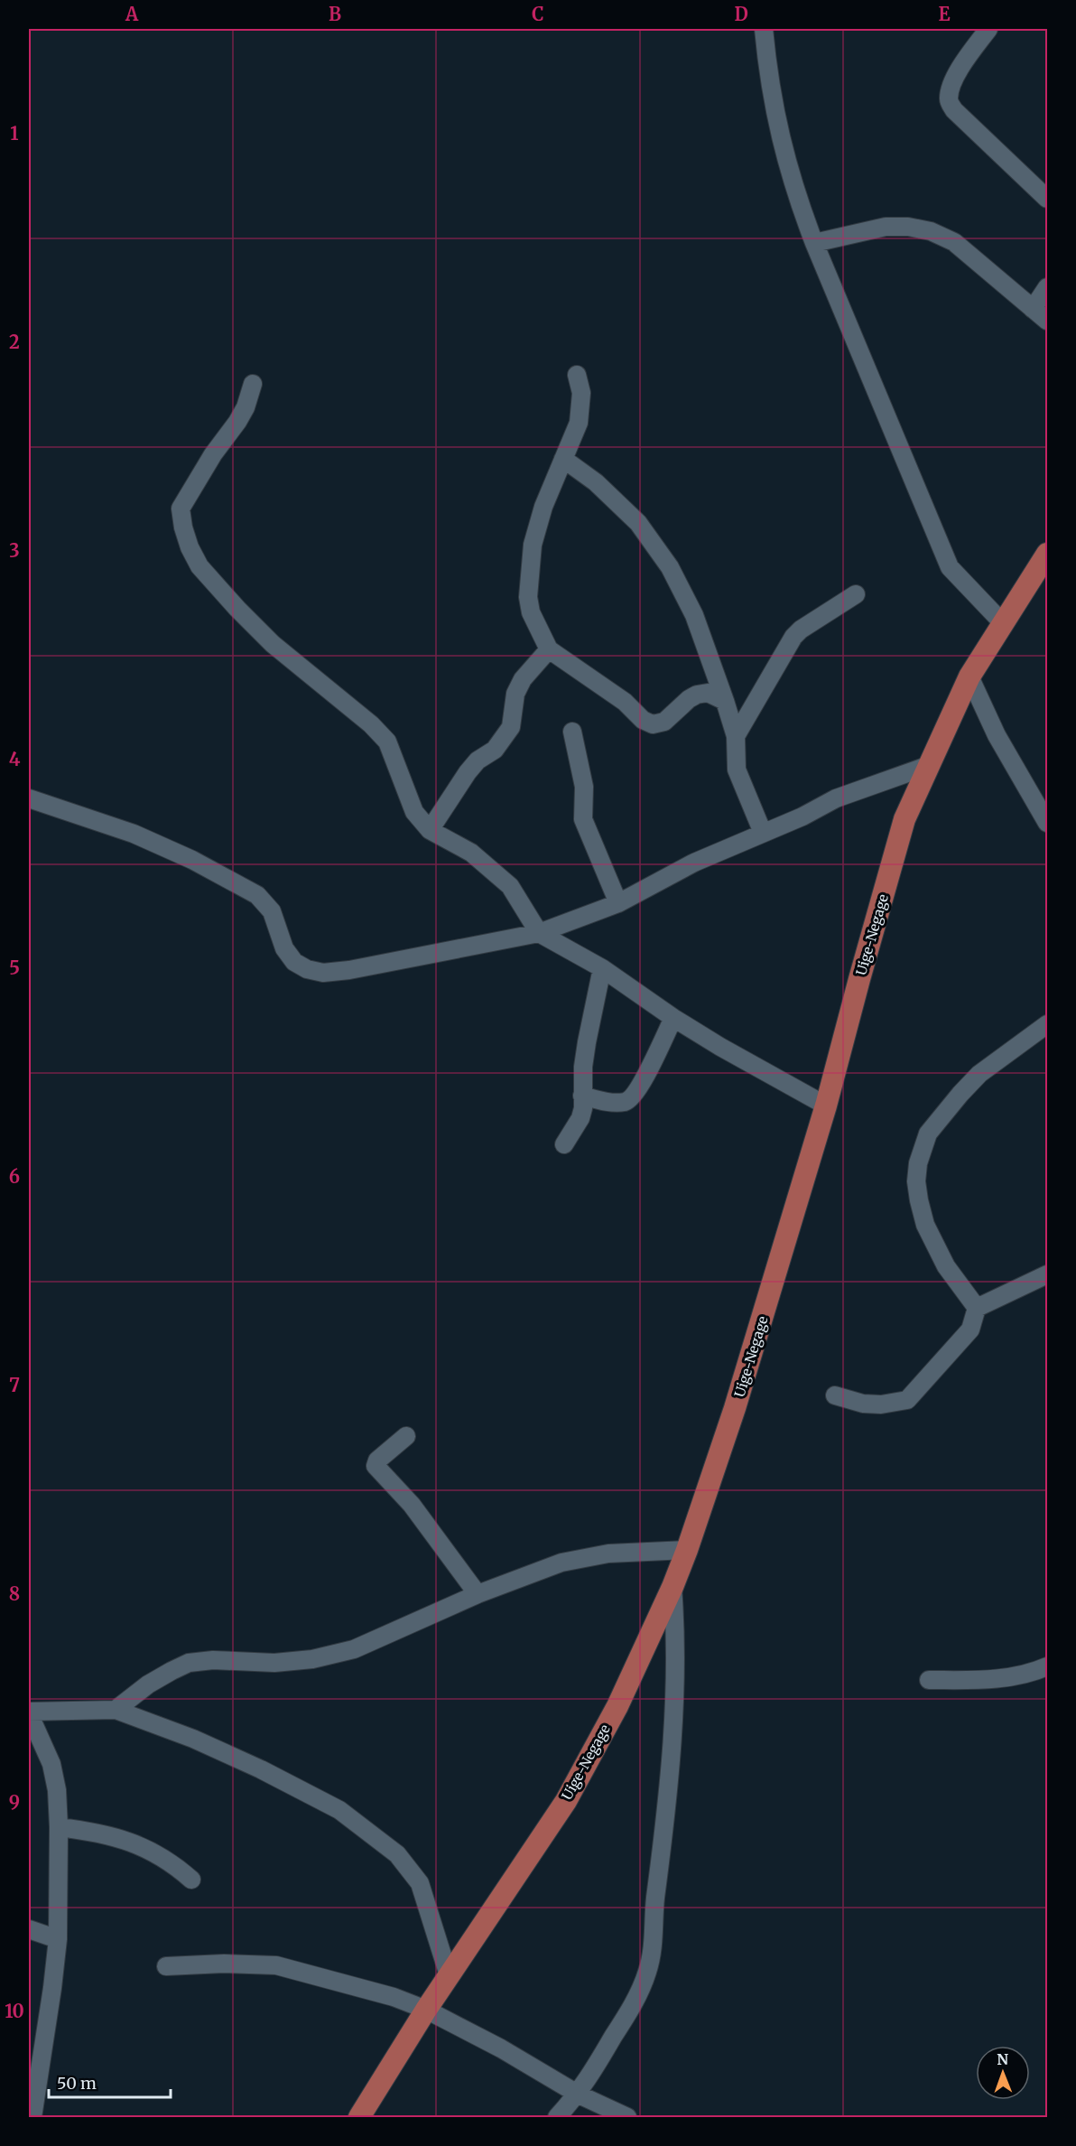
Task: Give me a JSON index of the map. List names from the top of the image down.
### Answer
{
  "streets": {
    "main road": ["Uige-Negage"]
  },
  "scale_bar": "50 m",
  "north": "top",
  "grid": {
    "columns": [
      "A",
      "B",
      "C",
      "D",
      "E"
    ],
    "rows": [
      "1",
      "2",
      "3",
      "4",
      "5",
      "6",
      "7",
      "8",
      "9",
      "10"
    ]
  }
}
